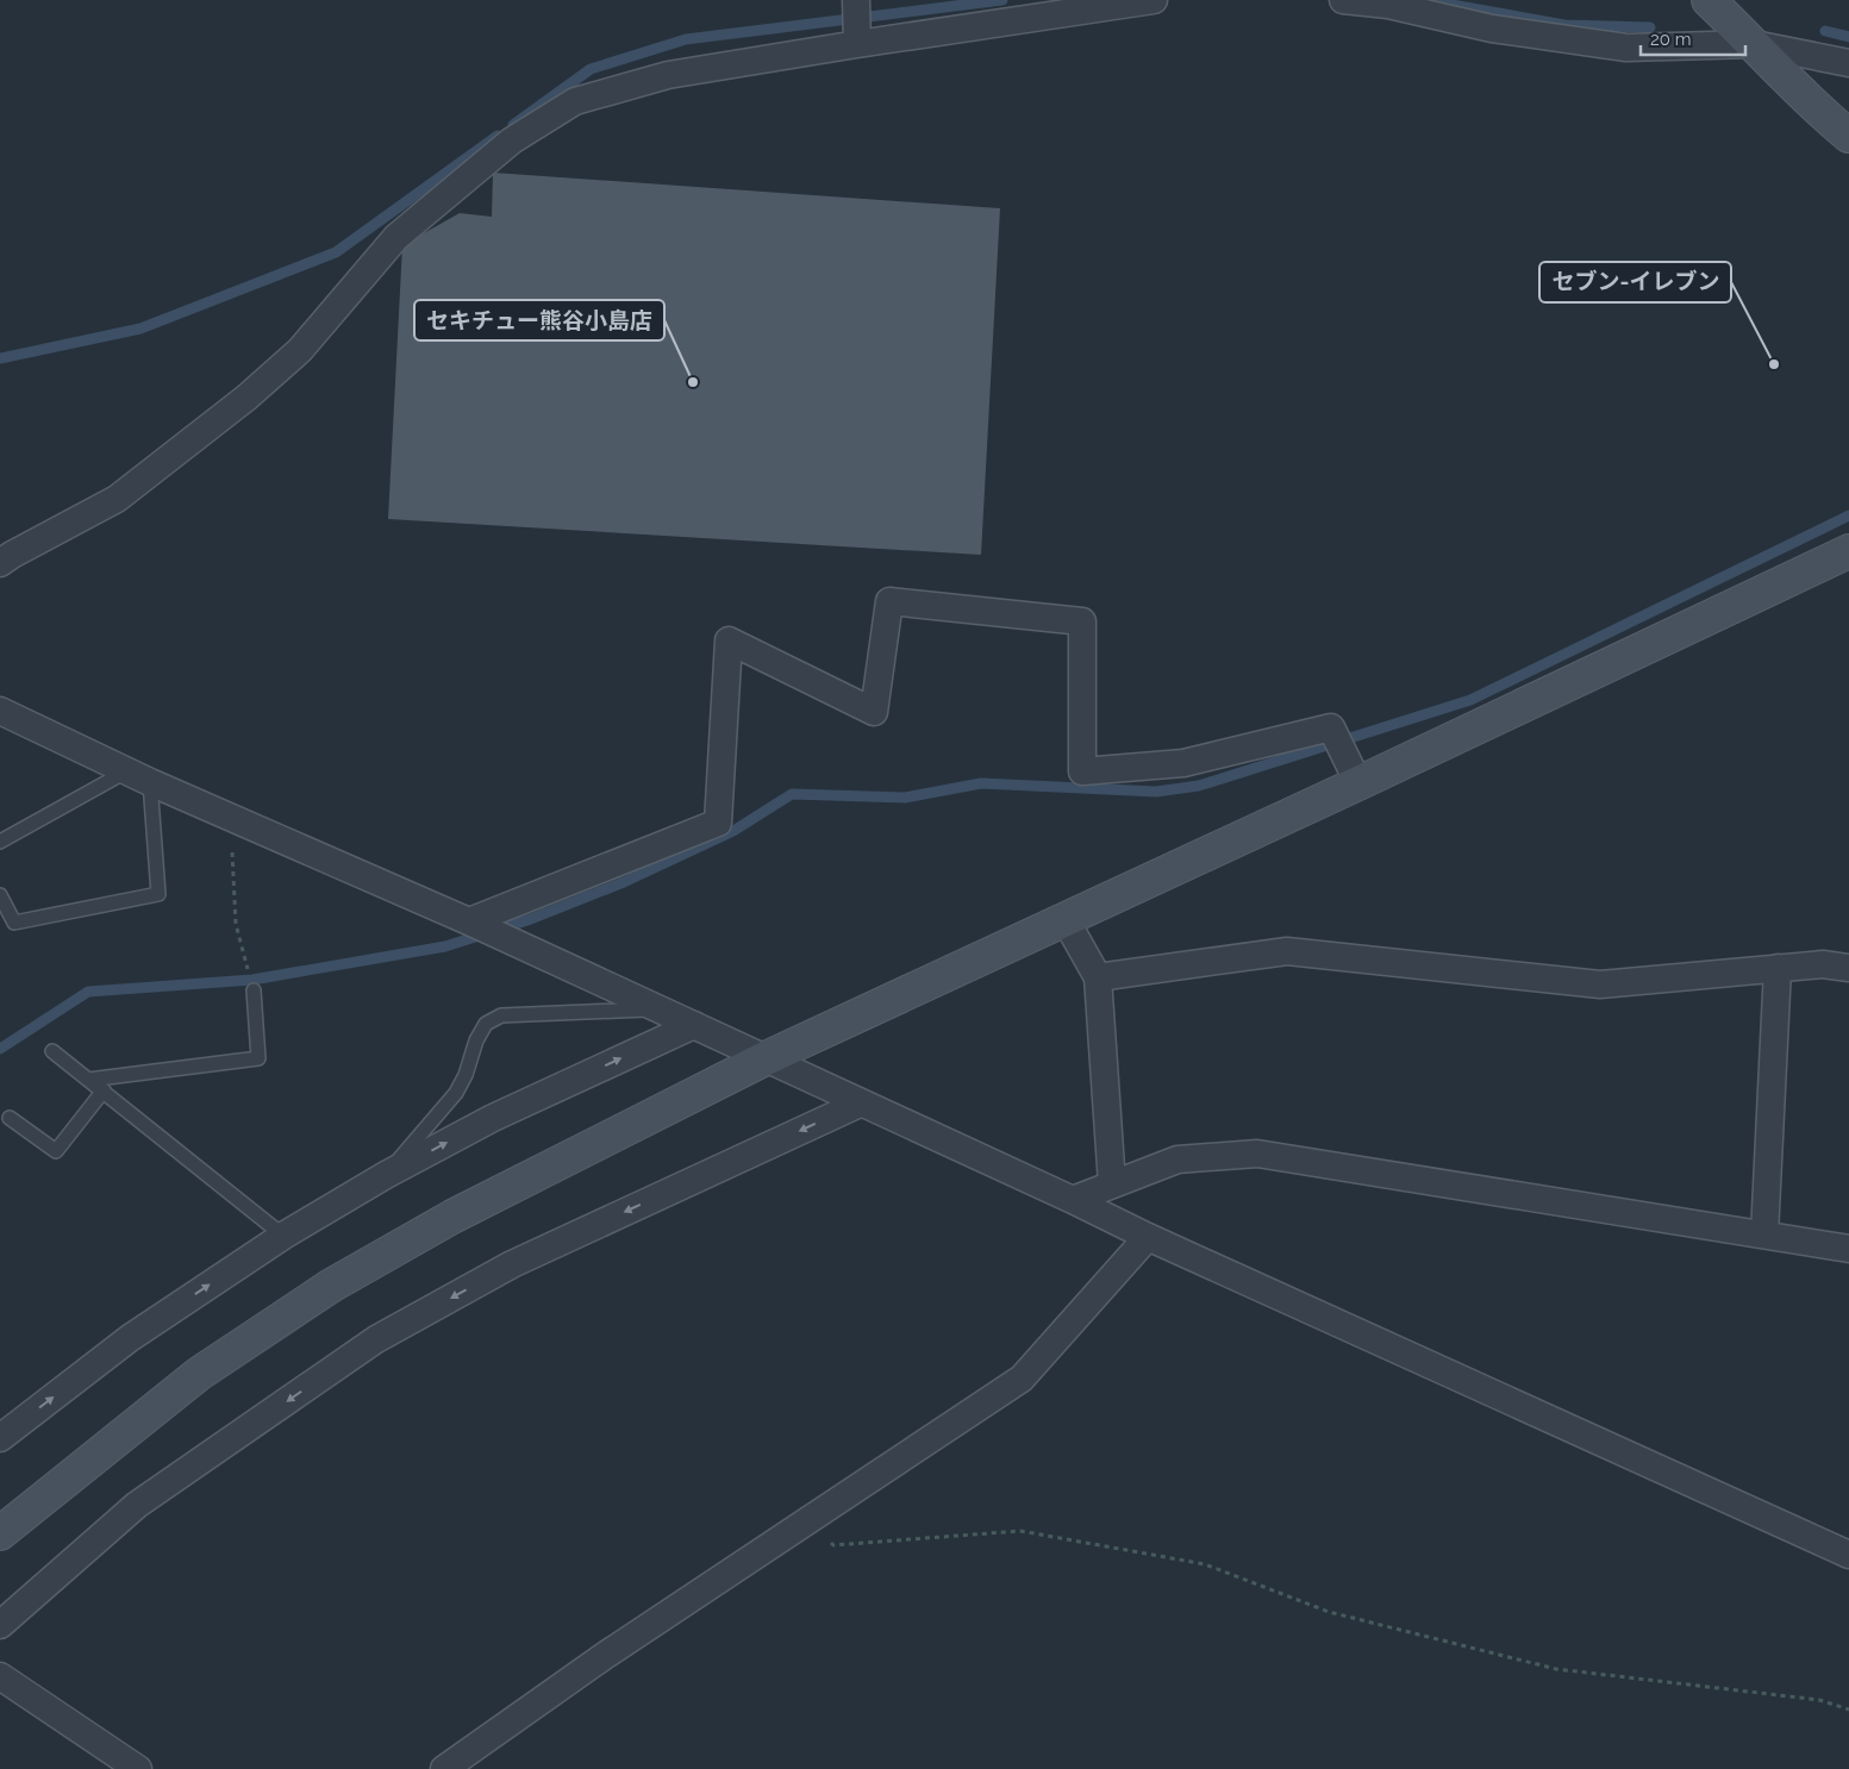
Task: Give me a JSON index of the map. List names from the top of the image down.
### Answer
{
  "places": ["セブン-イレブン", "セキチュー熊谷小島店"],
  "scale_bar": "20 m"
}
